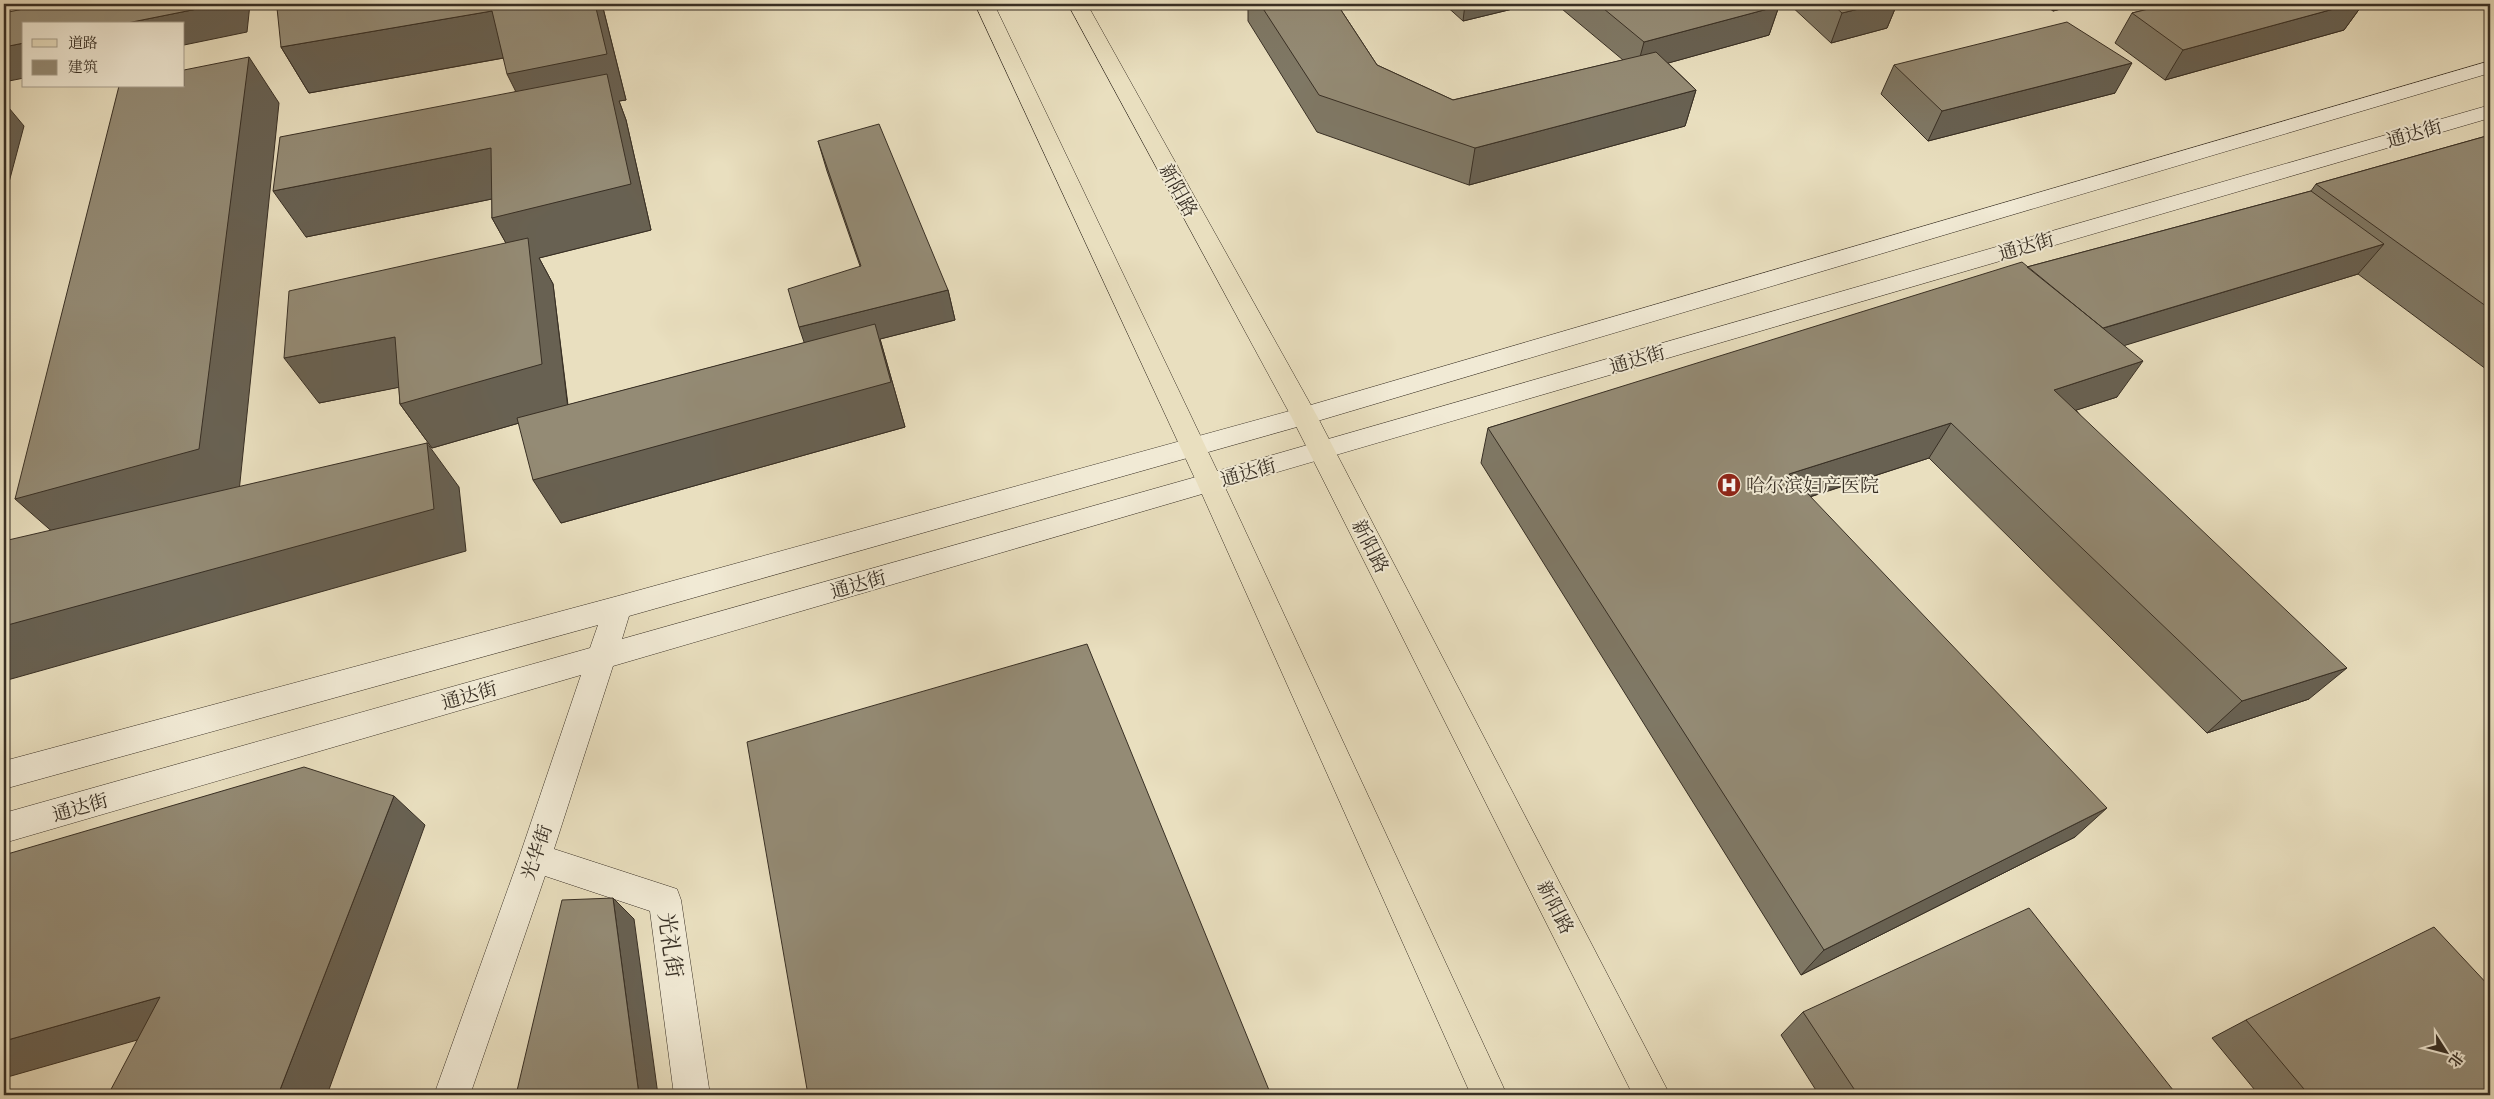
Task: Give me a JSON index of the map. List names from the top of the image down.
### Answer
{
  "streets": {
    "main road": [
      "通达街",
      "新阳路",
      "光华街",
      "光礼街"
    ]
  },
  "crossings": [
    ["通达街", "新阳路"],
    ["通达街", "光华街"],
    ["光华街", "光礼街"]
  ],
  "places": {
    "hospital": ["哈尔滨妇产医院"]
  },
  "legend": ["道路", "建筑"],
  "north": "bottom right"
}
